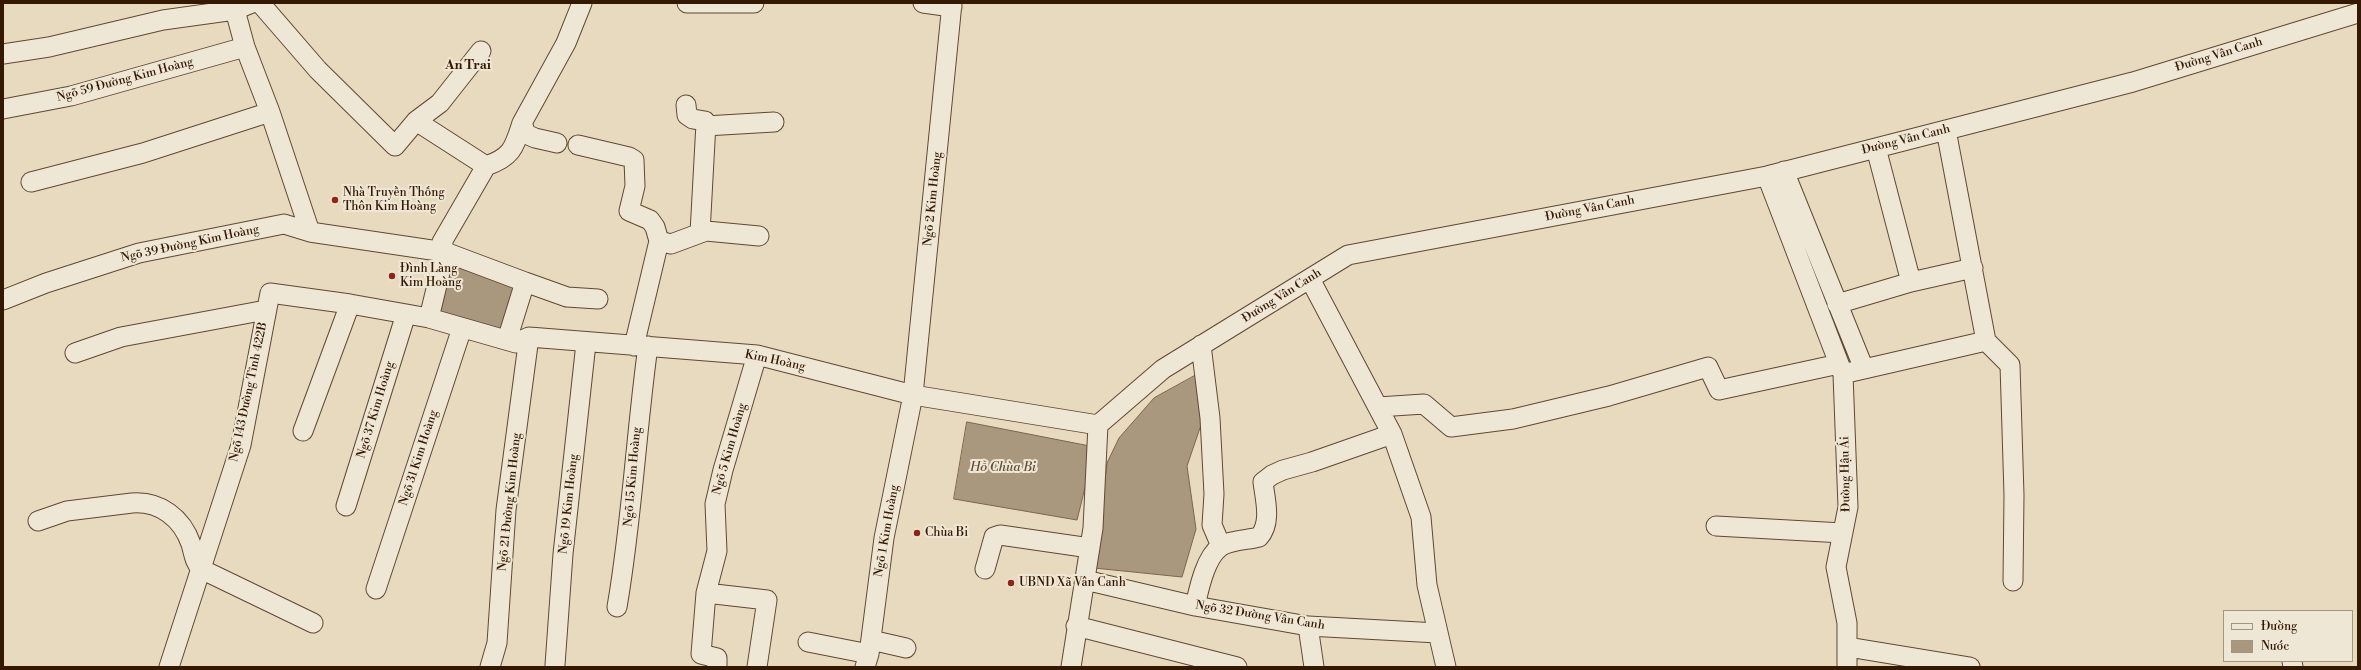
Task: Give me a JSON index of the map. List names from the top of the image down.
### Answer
{
  "streets": {
    "street": [
      "Đường Vân Canh",
      "Ngõ 59 Đường Kim Hoàng",
      "Ngõ 2 Kim Hoàng",
      "Ngõ 39 Đường Kim Hoàng",
      "Kim Hoàng",
      "Ngõ 143 Đường Tỉnh 422B",
      "Ngõ 37 Kim Hoàng",
      "Ngõ 5 Kim Hoàng",
      "Ngõ 31 Kim Hoàng",
      "Đường Hậu Ái",
      "Ngõ 15 Kim Hoàng",
      "Ngõ 21 Đường Kim Hoàng",
      "Ngõ 19 Kim Hoàng",
      "Ngõ 1 Kim Hoàng",
      "Ngõ 32 Đường Vân Canh"
    ]
  },
  "crossings": [
    ["Đường Vân Canh", "Kim Hoàng"],
    ["Đường Vân Canh", "Đường Hậu Ái"],
    ["Ngõ 2 Kim Hoàng", "Kim Hoàng"],
    ["Ngõ 2 Kim Hoàng", "Ngõ 1 Kim Hoàng"],
    ["Kim Hoàng", "Ngõ 143 Đường Tỉnh 422B"],
    ["Kim Hoàng", "Ngõ 5 Kim Hoàng"],
    ["Kim Hoàng", "Ngõ 31 Kim Hoàng"],
    ["Kim Hoàng", "Ngõ 15 Kim Hoàng"],
    ["Kim Hoàng", "Ngõ 21 Đường Kim Hoàng"],
    ["Kim Hoàng", "Ngõ 19 Kim Hoàng"],
    ["Kim Hoàng", "Ngõ 1 Kim Hoàng"],
    ["Ngõ 143 Đường Tỉnh 422B", "Ngõ 37 Kim Hoàng"]
  ],
  "districts": ["An Trai"],
  "water": ["Hồ Chùa Bi"],
  "places": [
    "Nhà Truyền Thống Thôn Kim Hoàng",
    "Đình Làng Kim Hoàng",
    "Chùa Bi",
    "UBND Xã Vân Canh"
  ],
  "legend": ["Đường", "Nước"]
}
